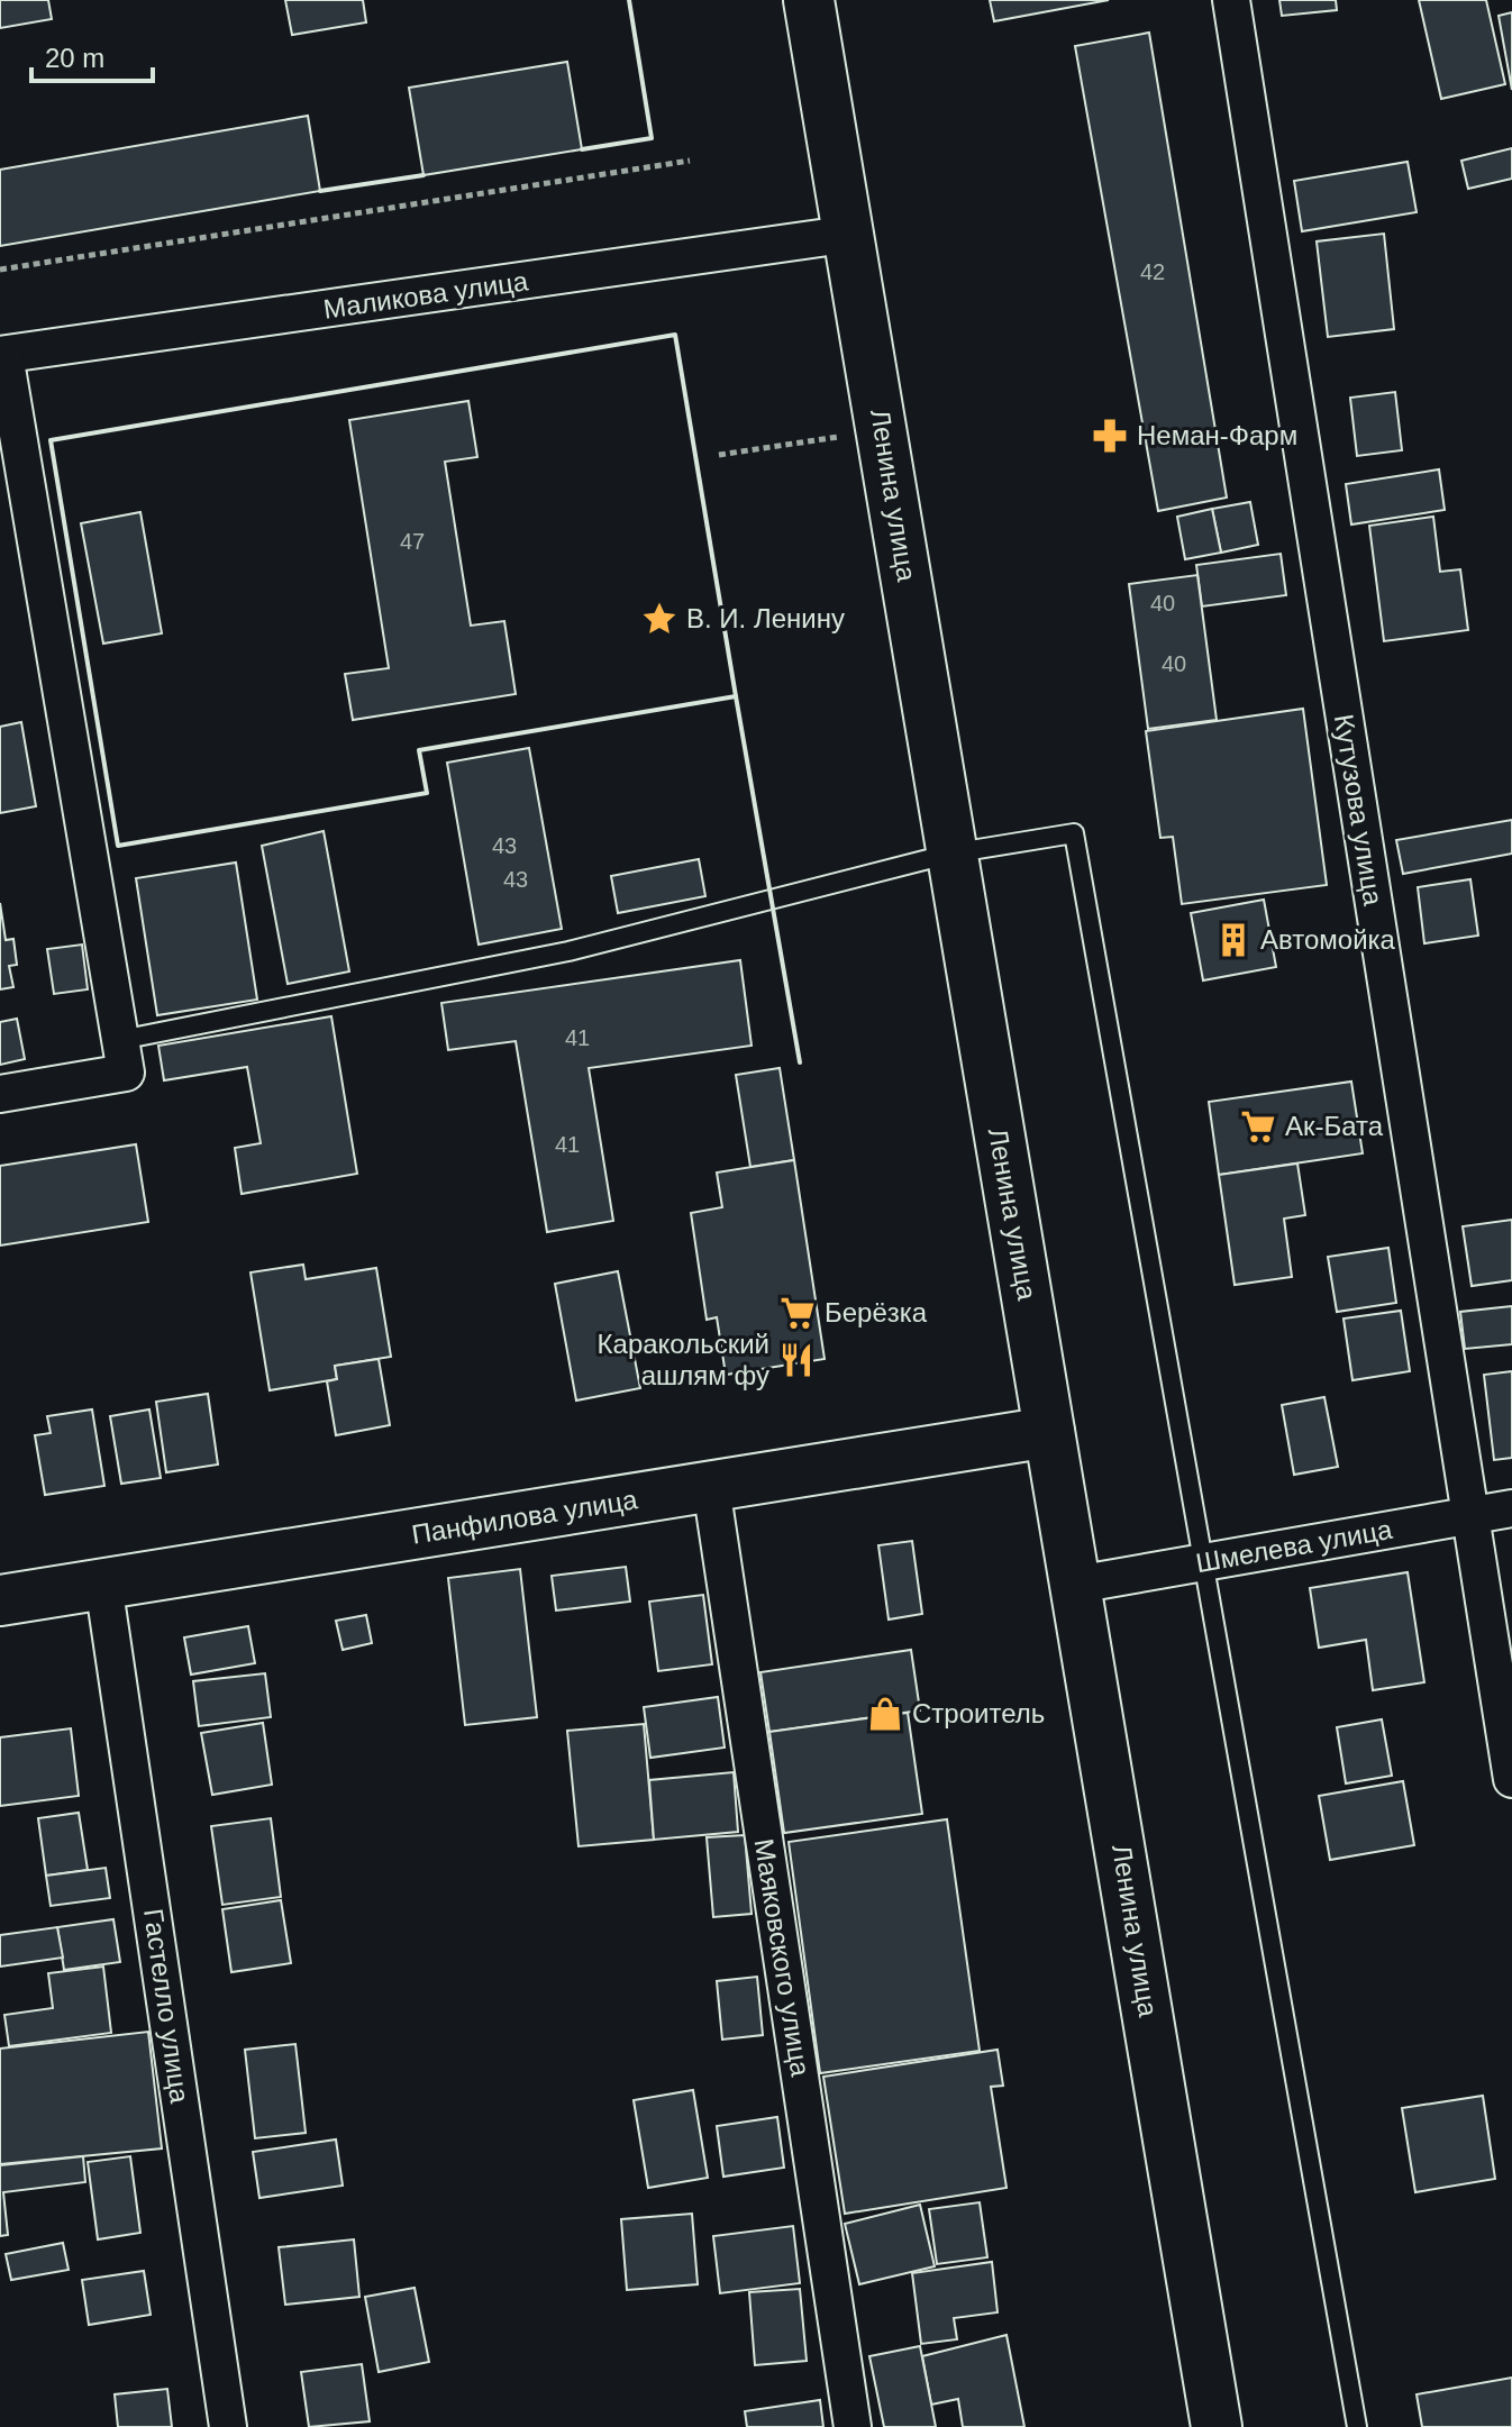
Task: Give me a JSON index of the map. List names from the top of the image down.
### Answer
{
  "streets": {
    "main road": ["Ленина улица", "Панфилова улица"],
    "street": [
      "Маликова улица",
      "Кутузова улица",
      "Шмелева улица",
      "Маяковского улица",
      "Гастелло улица"
    ]
  },
  "crossings": [
    ["Маликова улица", "Ленина улица"],
    ["Ленина улица", "Панфилова улица"],
    ["Ленина улица", "Шмелева улица"],
    ["Кутузова улица", "Шмелева улица"],
    ["Панфилова улица", "Маяковского улица"],
    ["Панфилова улица", "Гастелло улица"]
  ],
  "places": {
    "pharmacy": ["Неман-Фарм"],
    "place": ["В. И. Ленину"],
    "building": ["Автомойка"],
    "supermarket": ["Ак-Бата", "Берёзка"],
    "restaurant": ["Каракольский ашлям фу"],
    "shop": ["Строитель"]
  },
  "house_numbers": [
    "42",
    "47",
    "40",
    "40",
    "43",
    "43",
    "41",
    "41"
  ],
  "scale_bar": "20 m"
}
